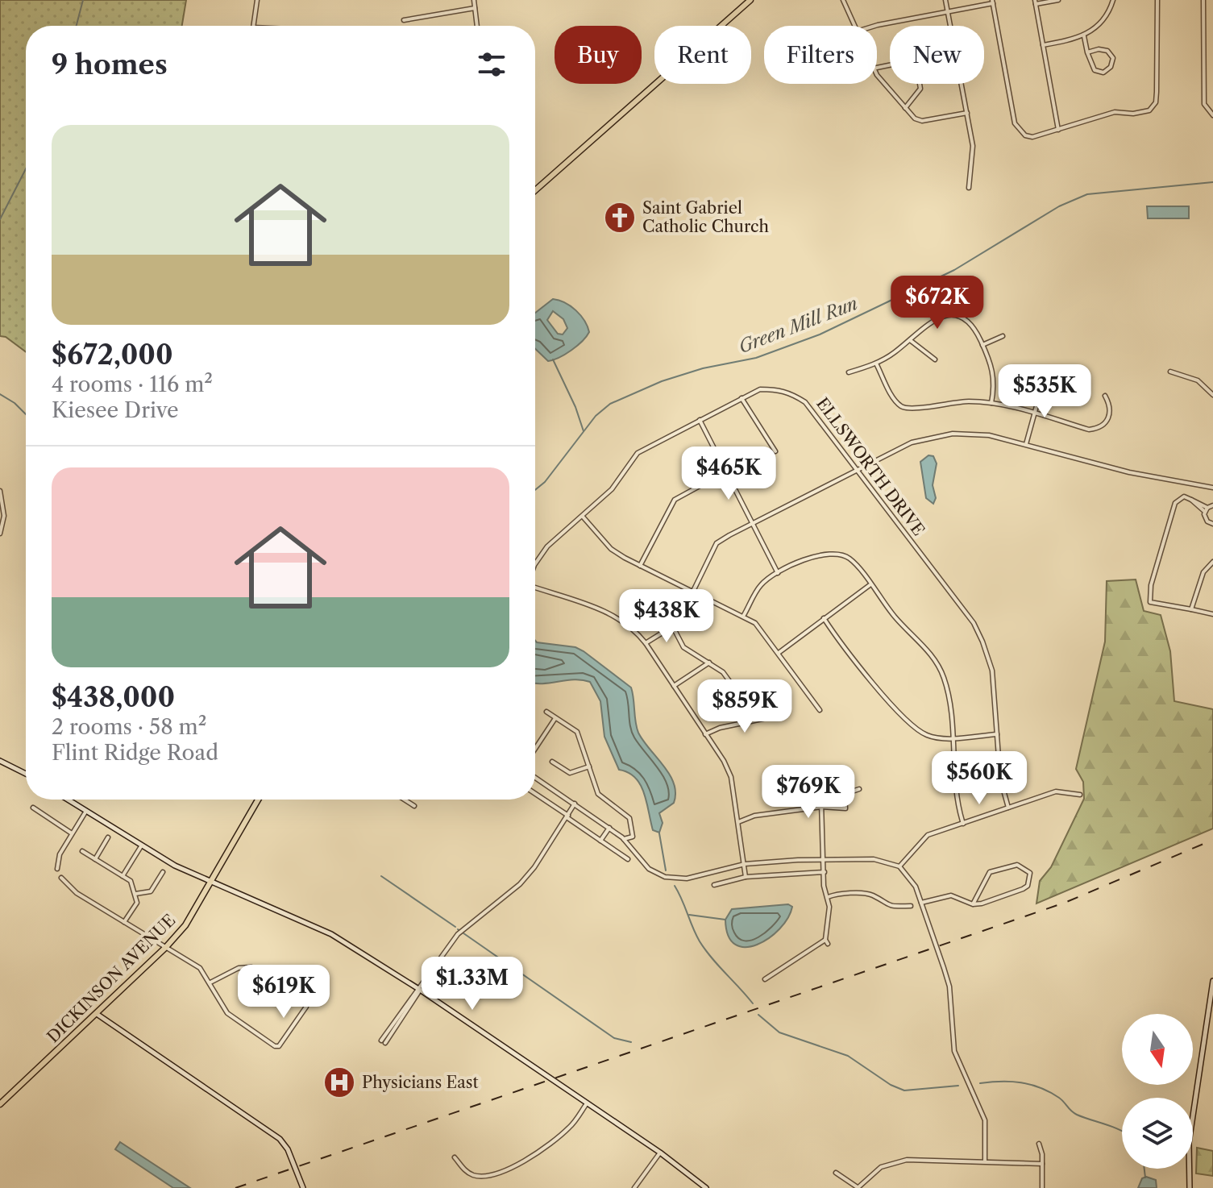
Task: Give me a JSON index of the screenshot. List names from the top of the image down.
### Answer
{
  "streets": {
    "main road": ["DICKINSON AVENUE"],
    "street": ["ELLSWORTH DRIVE"]
  },
  "water": ["Green Mill Run"],
  "places": {
    "church": ["Saint Gabriel Catholic Church"],
    "hospital": ["Physicians East"]
  },
  "north": "bottom",
  "page": {
    "chip": [
      "Buy",
      "Rent",
      "Filters",
      "New"
    ],
    "heading": "9 homes",
    "list": [
      {
        "name": "$672,000",
        "note": "4 rooms · 116 m² · Kiesee Drive"
      },
      {
        "name": "$438,000",
        "note": "2 rooms · 58 m² · Flint Ridge Road"
      }
    ],
    "price": [
      "$672K",
      "$535K",
      "$465K",
      "$438K",
      "$859K",
      "$560K",
      "$769K",
      "$1.33M",
      "$619K"
    ]
  }
}
